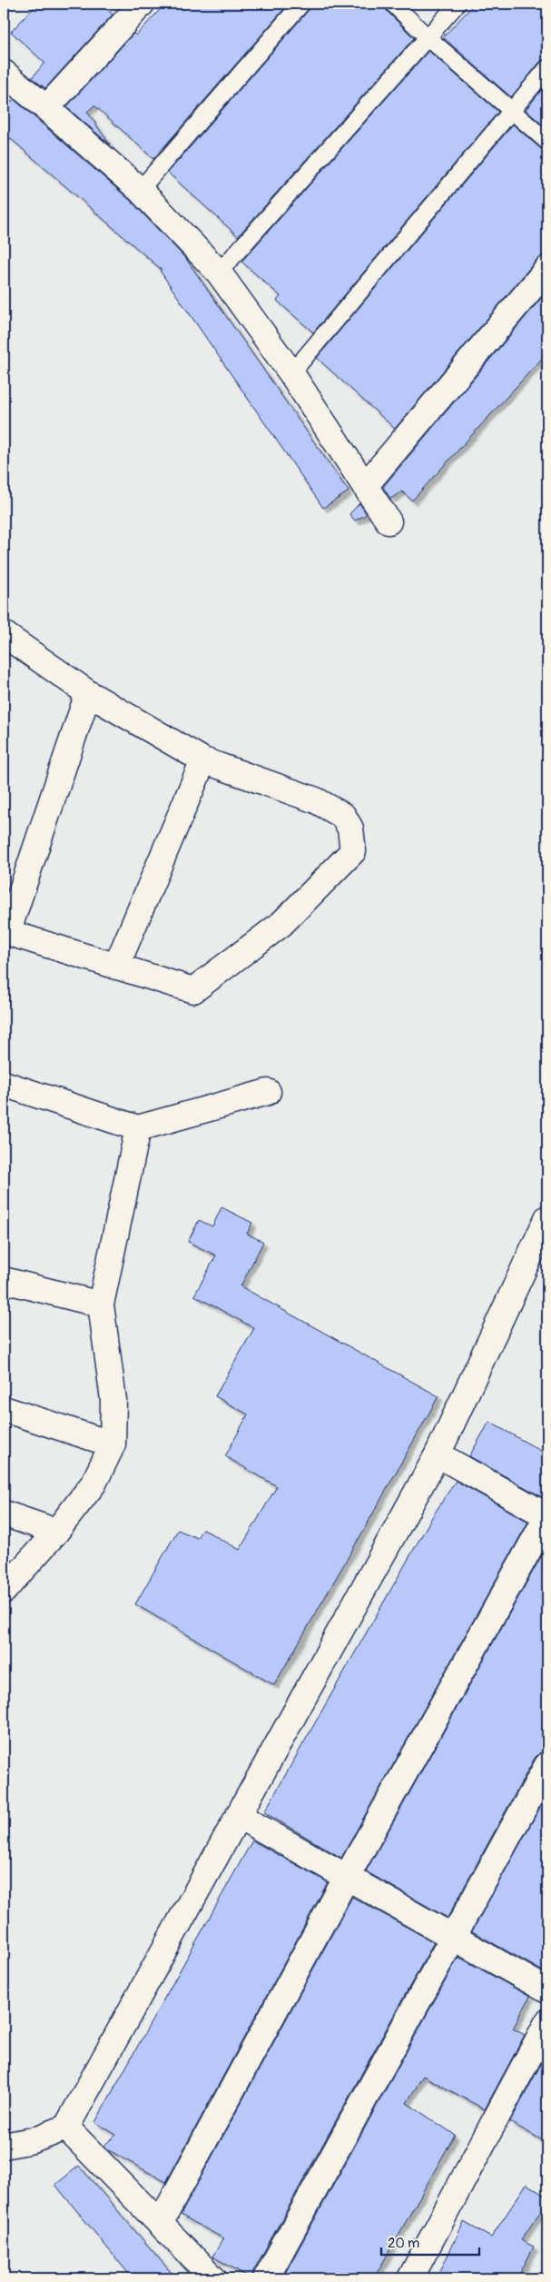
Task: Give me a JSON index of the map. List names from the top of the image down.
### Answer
{
  "scale_bar": "20 m"
}
